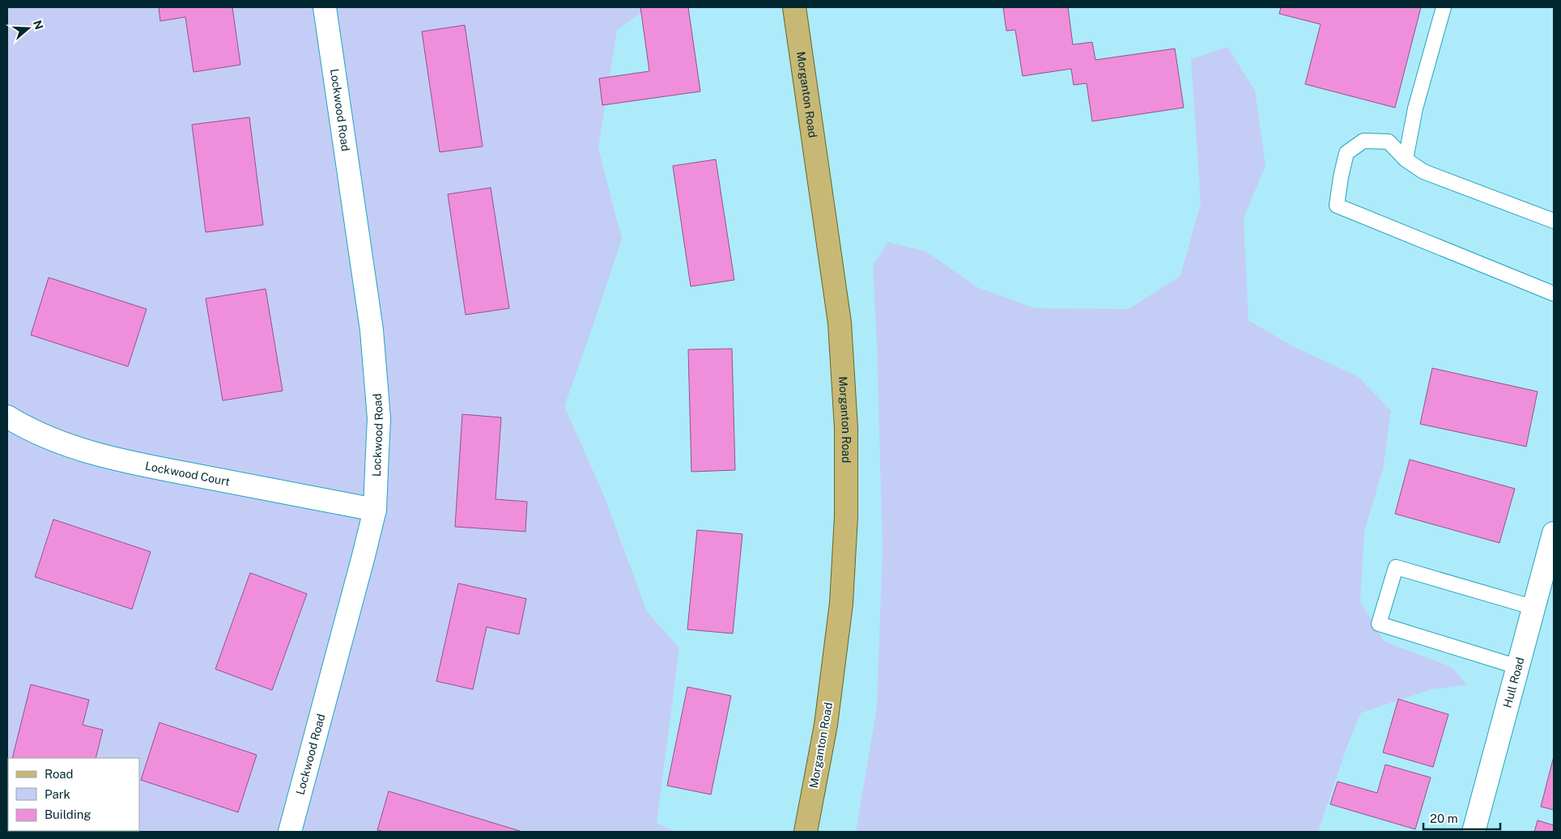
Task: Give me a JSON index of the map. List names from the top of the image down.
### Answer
{
  "streets": {
    "main road": ["Morganton Road"],
    "street": ["Lockwood Road", "Lockwood Court", "Hull Road"]
  },
  "crossings": [
    ["Lockwood Road", "Lockwood Court"]
  ],
  "legend": ["Road", "Park", "Building"],
  "scale_bar": "20 m",
  "north": "right"
}
